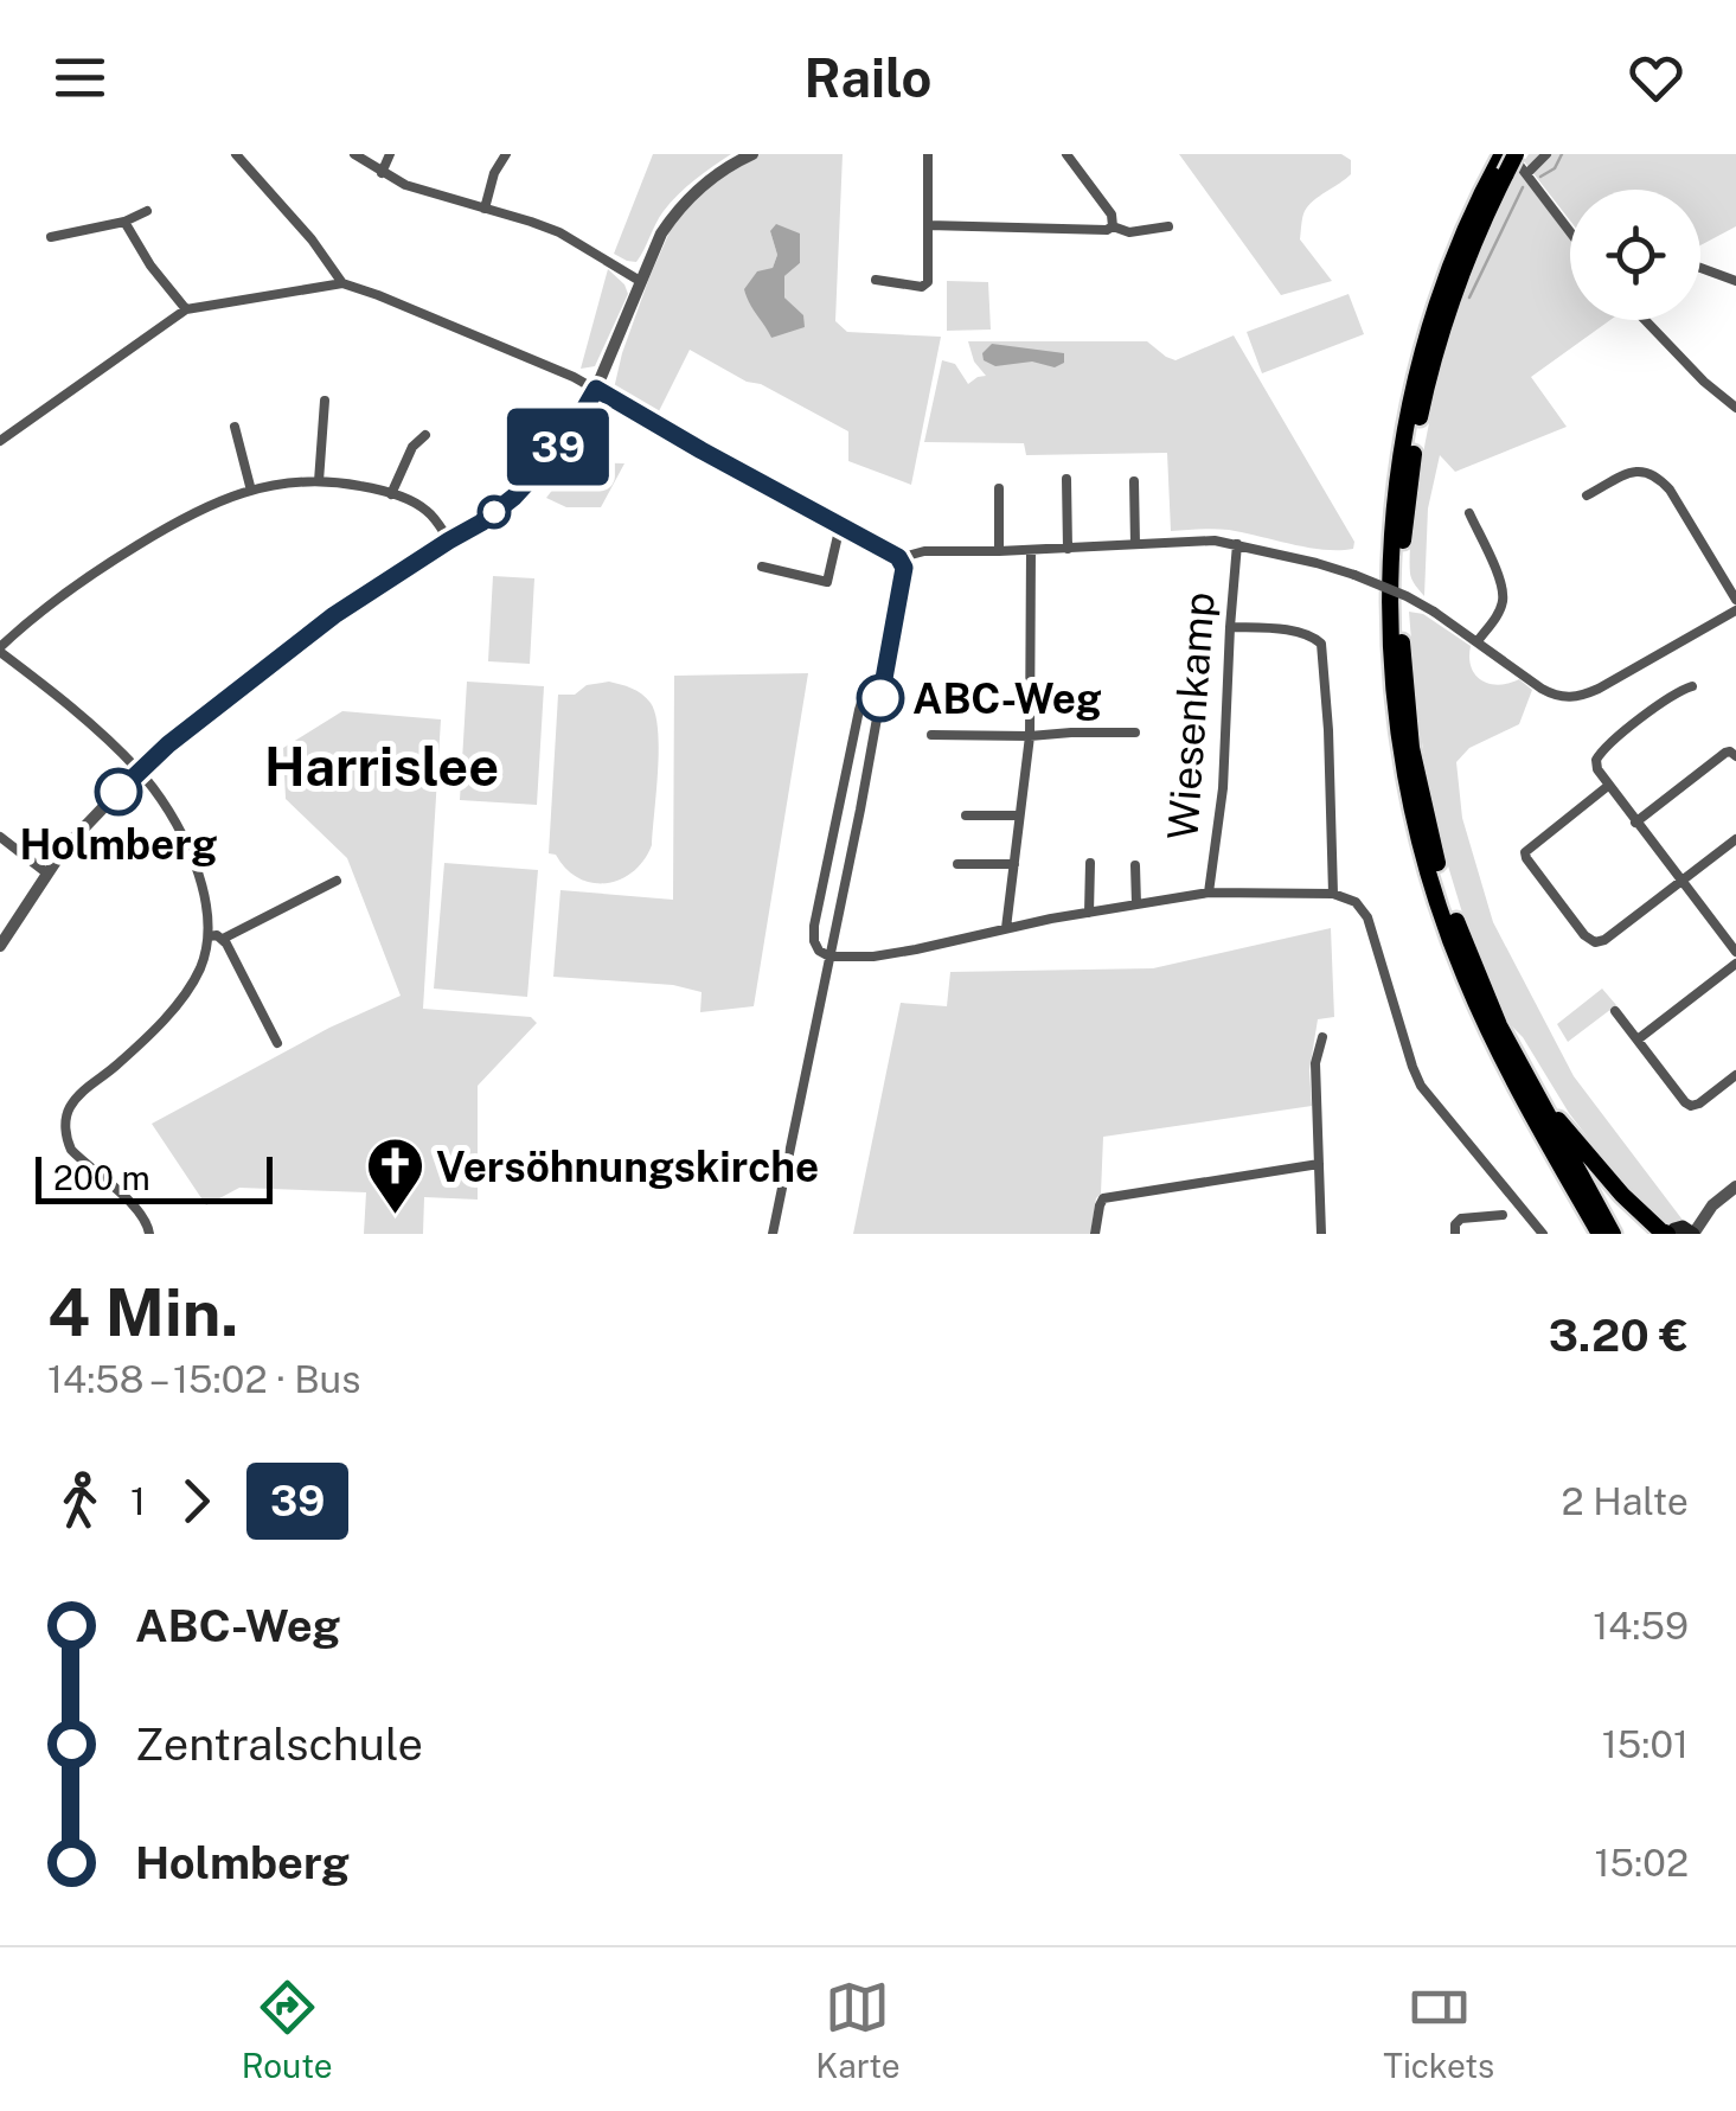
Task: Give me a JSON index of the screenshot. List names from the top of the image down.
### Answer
{
  "streets": {
    "street": ["Wiesenkamp"]
  },
  "districts": ["Harrislee"],
  "places": {
    "other": ["ABC-Weg", "Holmberg"],
    "church": ["Versöhnungskirche"]
  },
  "lines": ["bus line 39"],
  "scale_bar": "200 m",
  "page": {
    "header": "Railo",
    "on_map": "39",
    "scale": "200 m",
    "heading": ["4 Min.", "14:58 – 15:02 · Bus", "3.20 €"],
    "legs": ["1", "39", "2 Halte"],
    "list": [
      {
        "name": "ABC-Weg",
        "value": "14:59"
      },
      {
        "name": "Zentralschule",
        "value": "15:01"
      },
      {
        "name": "Holmberg",
        "value": "15:02"
      }
    ],
    "tabs": ["Route", "Karte", "Tickets"]
  }
}
